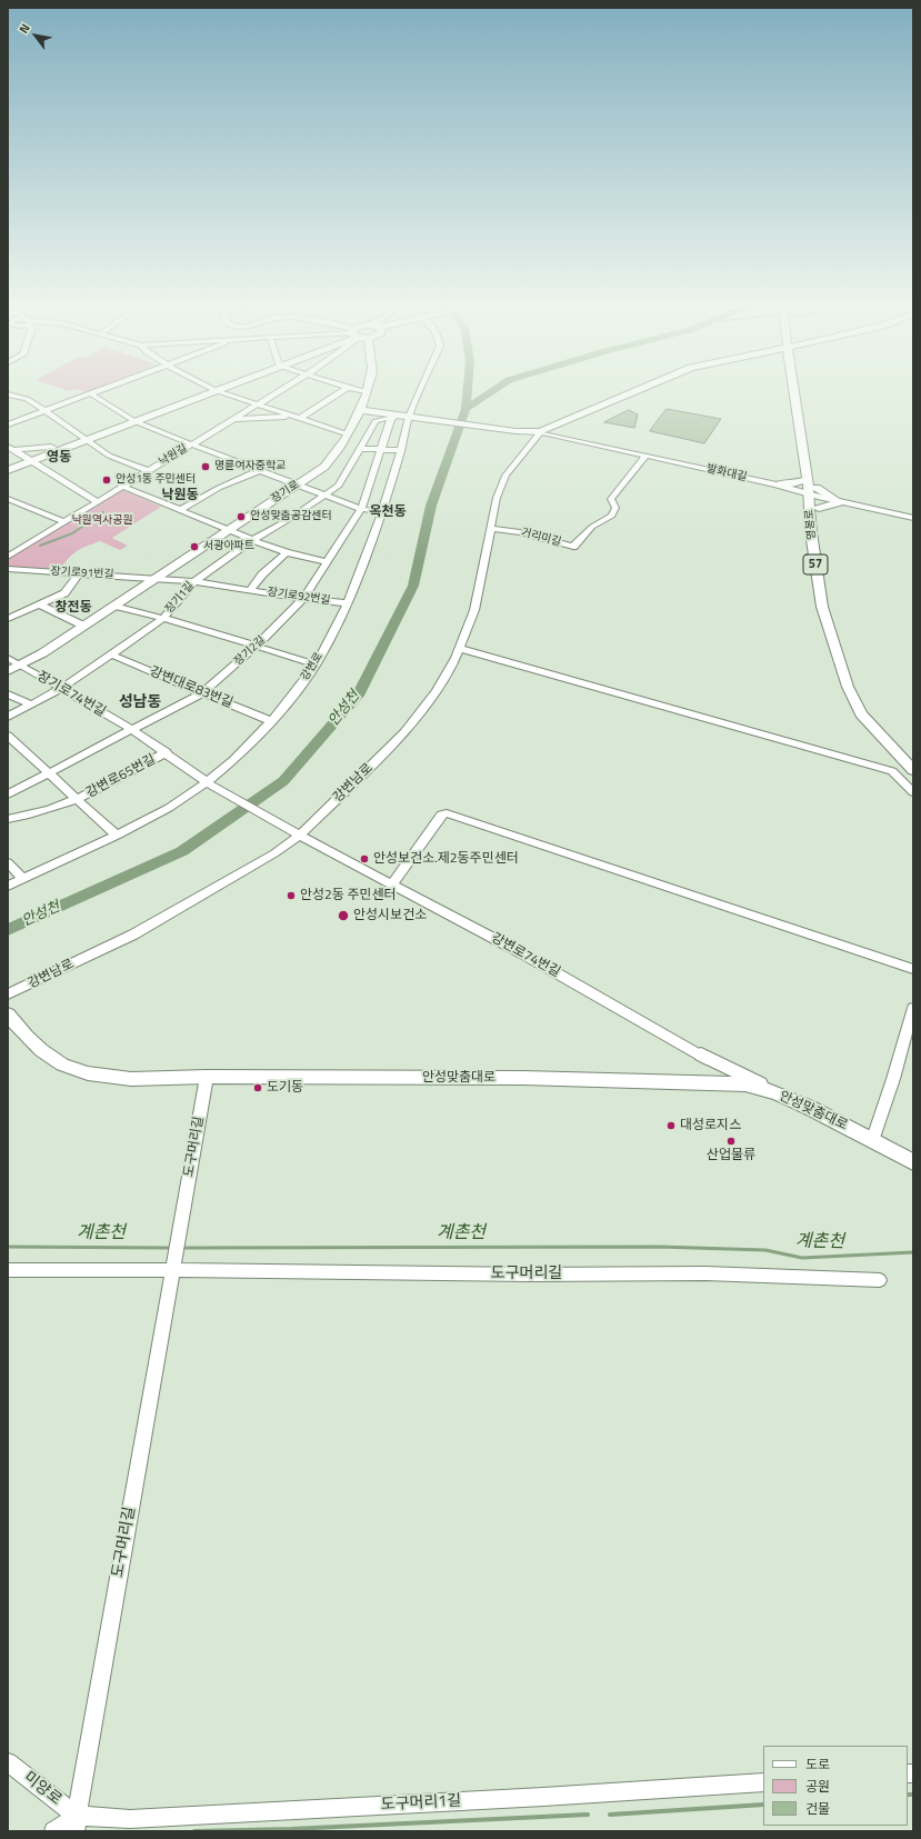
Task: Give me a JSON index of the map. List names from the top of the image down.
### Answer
{
  "streets": {
    "main road": [
      "장기로",
      "영봉로",
      "57",
      "안성맞춤대로"
    ],
    "street": [
      "낙원길",
      "발화대길",
      "거리미길",
      "장기로91번길",
      "장기로92번길",
      "장기1길",
      "장기2길",
      "강변로",
      "강변대로83번길",
      "장기로74번길",
      "강변로65번길",
      "강변남로",
      "강변로74번길",
      "도구머리길",
      "미양로",
      "도구머리1길"
    ]
  },
  "crossings": [
    ["발화대길", "영봉로"],
    ["발화대길", "거리미길"],
    ["발화대길", "강변남로"],
    ["장기로", "장기로91번길"],
    ["장기로", "장기로92번길"],
    ["장기로", "장기로74번길"],
    ["거리미길", "강변남로"],
    ["장기로91번길", "장기로92번길"],
    ["장기로92번길", "장기1길"],
    ["장기로92번길", "장기2길"],
    ["장기로92번길", "강변로"],
    ["장기1길", "장기2길"],
    ["장기1길", "강변대로83번길"],
    ["장기1길", "장기로74번길"],
    ["장기2길", "강변대로83번길"],
    ["장기2길", "장기로74번길"],
    ["장기2길", "강변로65번길"],
    ["강변로", "강변대로83번길"],
    ["강변로", "장기로74번길"],
    ["강변로", "강변로65번길"],
    ["장기로74번길", "강변로65번길"],
    ["장기로74번길", "강변로74번길"],
    ["강변남로", "강변로74번길"],
    ["강변로74번길", "안성맞춤대로"],
    ["안성맞춤대로", "도구머리길"],
    ["도구머리길", "미양로"],
    ["도구머리길", "도구머리1길"],
    ["미양로", "도구머리1길"]
  ],
  "districts": [
    "영동",
    "낙원동",
    "옥천동",
    "창전동",
    "성남동"
  ],
  "water": ["안성천", "계촌천"],
  "parks": ["낙원역사공원"],
  "places": [
    "명륜여자중학교",
    "안성1동 주민센터",
    "안성맞춤공감센터",
    "서광아파트",
    "안성보건소.제2동주민센터",
    "안성2동 주민센터",
    "안성시보건소",
    "도기동",
    "대성로지스",
    "산업물류"
  ],
  "legend": ["도로", "공원", "건물"],
  "north": "top left"
}
